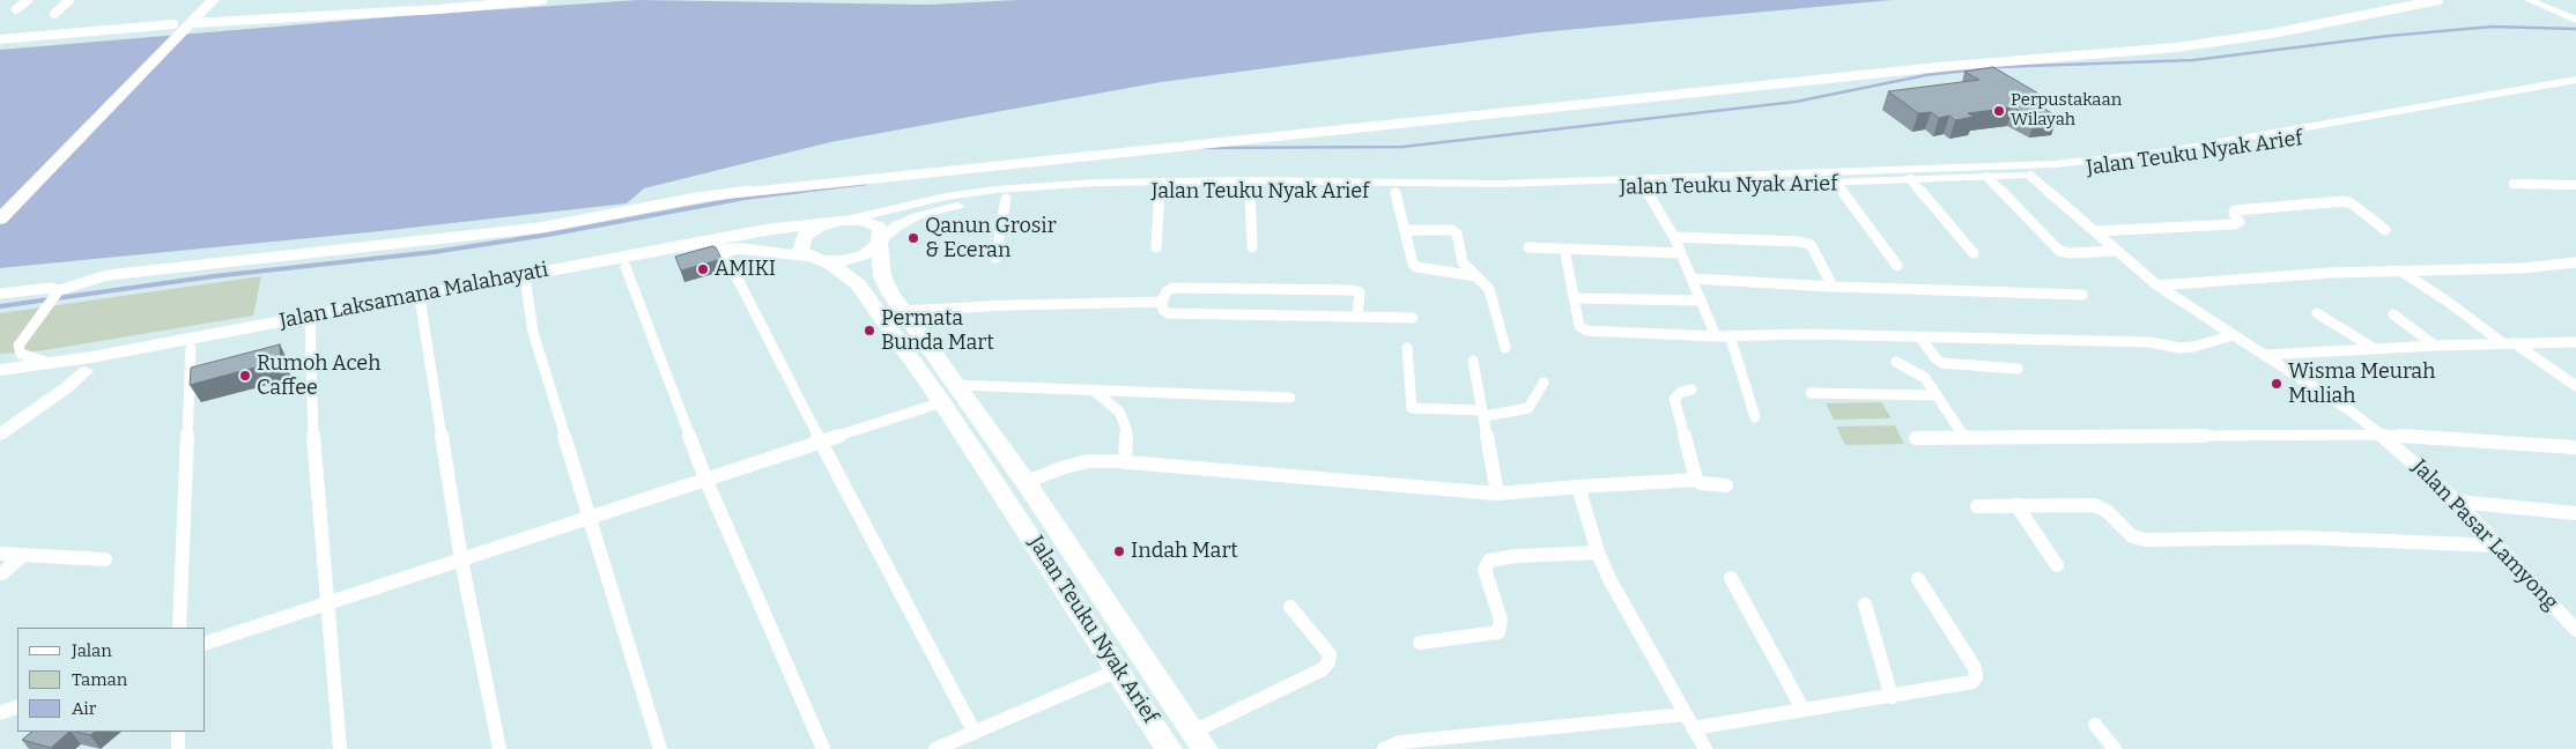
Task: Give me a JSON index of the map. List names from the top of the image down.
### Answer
{
  "streets": {
    "highway": ["Jalan Teuku Nyak Arief", "Jalan Laksamana Malahayati"],
    "street": ["Jalan Pasar Lamyong"]
  },
  "crossings": [
    ["Jalan Teuku Nyak Arief", "Jalan Laksamana Malahayati"],
    ["Jalan Teuku Nyak Arief", "Jalan Pasar Lamyong"]
  ],
  "places": [
    "Perpustakaan Wilayah",
    "Qanun Grosir & Eceran",
    "AMIKI",
    "Permata Bunda Mart",
    "Rumoh Aceh Caffee",
    "Wisma Meurah Muliah",
    "Indah Mart"
  ],
  "legend": ["Jalan", "Taman", "Air"]
}
